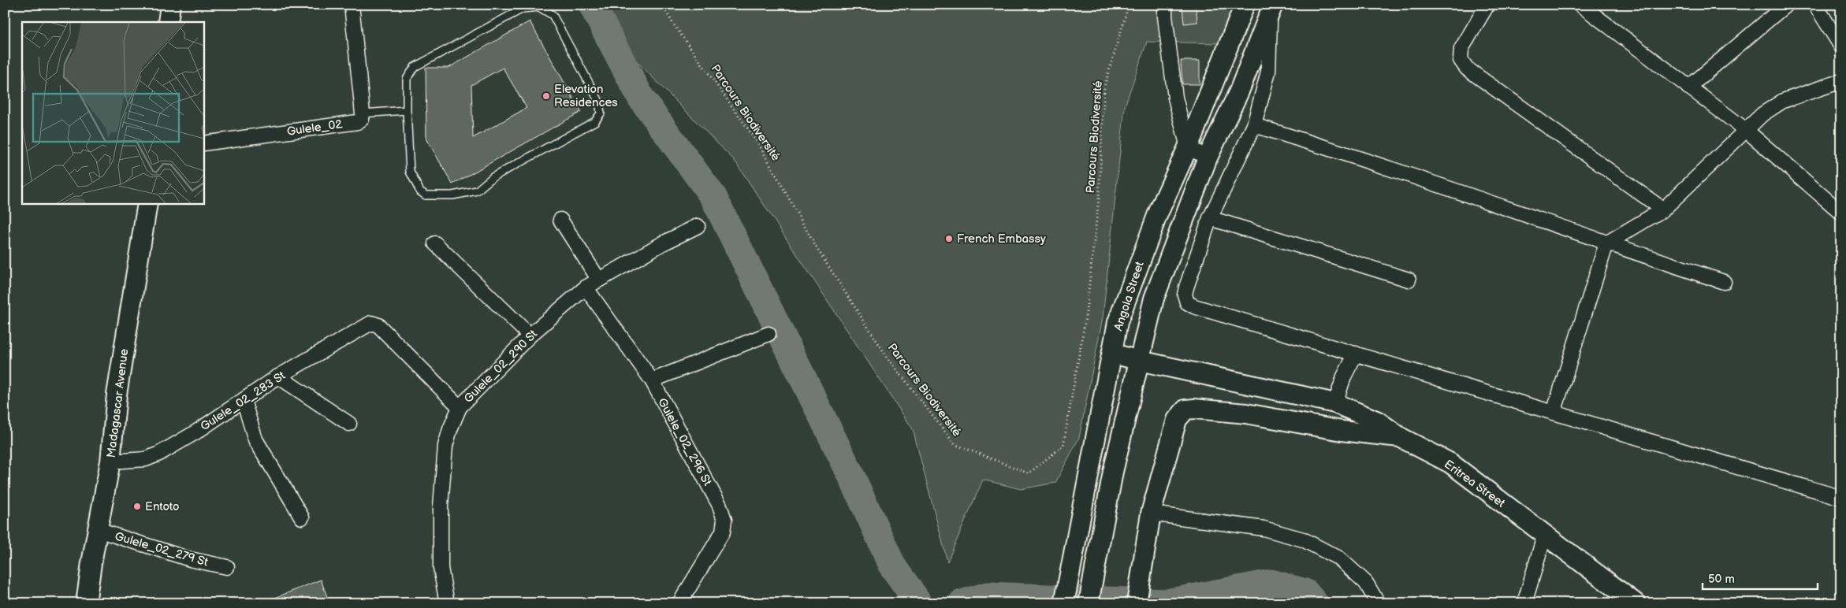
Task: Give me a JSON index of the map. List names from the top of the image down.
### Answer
{
  "streets": {
    "main road": ["Angola Street", "Madagascar Avenue", "Eritrea Street"],
    "street": [
      "Gulele_02",
      "Gulele_02_290 St",
      "Gulele_02_283 St",
      "Gulele_02_296 St",
      "Gulele_02_279 St"
    ],
    "path": ["Parcours Biodiversité"]
  },
  "crossings": [
    ["Gulele_02_290 St", "Gulele_02_283 St"],
    ["Gulele_02_290 St", "Gulele_02_296 St"],
    ["Gulele_02_283 St", "Madagascar Avenue"],
    ["Madagascar Avenue", "Gulele_02_279 St"]
  ],
  "places": ["Elevation Residences", "French Embassy", "Entoto"],
  "scale_bar": "50 m"
}
